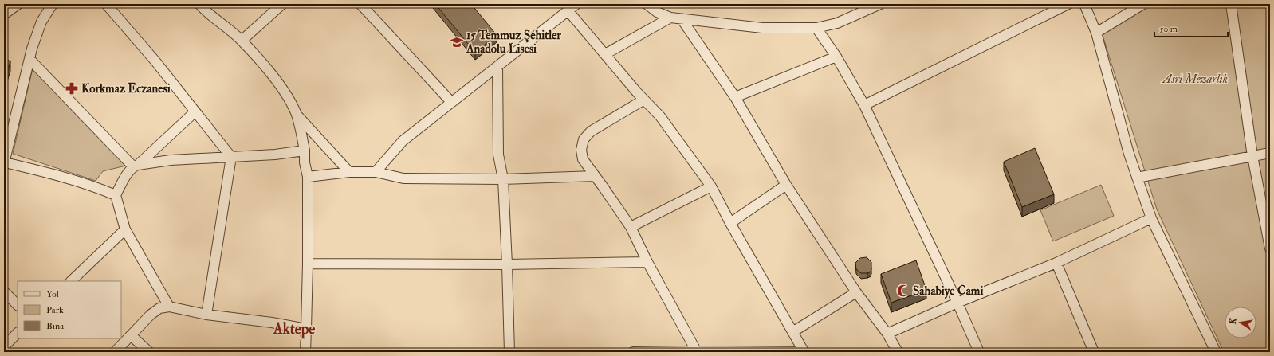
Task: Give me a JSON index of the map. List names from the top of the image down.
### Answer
{
  "districts": ["Aktepe"],
  "parks": ["Asri Mezarlık"],
  "places": {
    "school or university": ["15 Temmuz Şehitler Anadolu Lisesi"],
    "pharmacy": ["Korkmaz Eczanesi"],
    "mosque": ["Sahabiye Cami"]
  },
  "legend": ["Yol", "Park", "Bina"],
  "scale_bar": "50 m",
  "north": "left"
}
